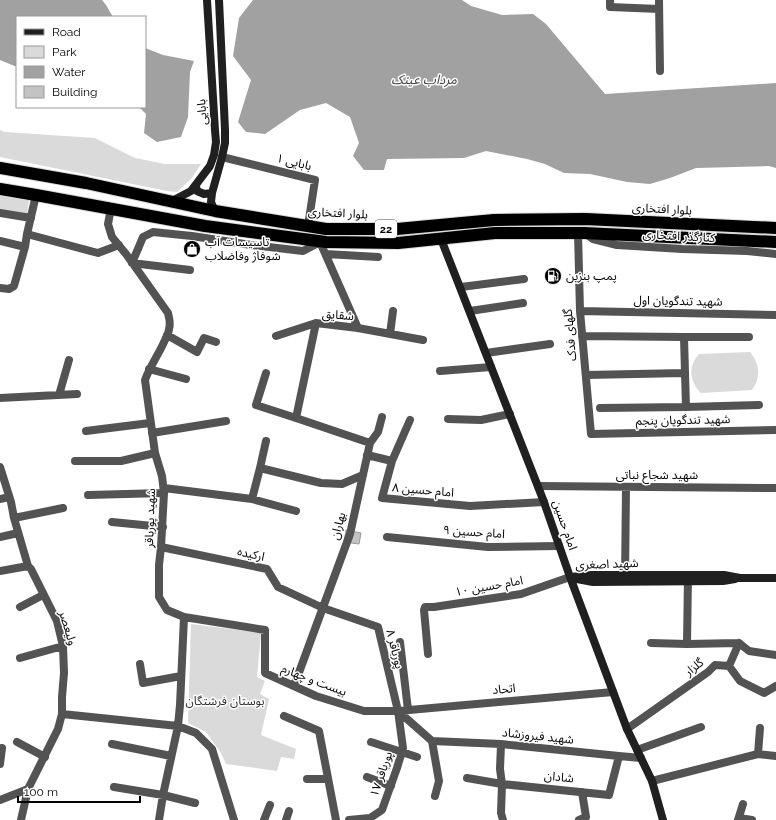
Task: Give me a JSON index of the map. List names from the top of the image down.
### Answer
{
  "streets": {
    "highway": ["بلوار افتخاری", "22"],
    "street": [
      "بابایی",
      "بابایی ۱",
      "کنارگذر افتخاری",
      "شهید تندگویان اول",
      "شقایق",
      "گلهای فدک",
      "شهید تندگویان پنجم",
      "شهید شجاع نباتی",
      "امام حسین ۸",
      "شهید پورباقر",
      "امام حسین",
      "بهاران",
      "امام حسین ۹",
      "ارکیده",
      "شهید اصغری",
      "امام حسین ۱۰",
      "ولیعصر",
      "پورباقر ۸",
      "گلزار",
      "بیست و چهارم",
      "اتحاد",
      "شهید فیروزشاد",
      "پورباقر ۱۷",
      "شادان"
    ]
  },
  "crossings": [
    ["بابایی", "بابایی ۱"],
    ["بابایی", "بلوار افتخاری"],
    ["بابایی ۱", "بلوار افتخاری"],
    ["22", "کنارگذر افتخاری"],
    ["22", "شقایق"],
    ["22", "گلهای فدک"],
    ["22", "شهید پورباقر"],
    ["22", "امام حسین"],
    ["کنارگذر افتخاری", "گلهای فدک"],
    ["شهید تندگویان اول", "گلهای فدک"],
    ["گلهای فدک", "شهید تندگویان پنجم"],
    ["شهید شجاع نباتی", "امام حسین"],
    ["امام حسین ۸", "امام حسین"],
    ["شهید پورباقر", "ارکیده"],
    ["شهید پورباقر", "بیست و چهارم"],
    ["امام حسین", "امام حسین ۹"],
    ["امام حسین", "شهید اصغری"],
    ["امام حسین", "امام حسین ۱۰"],
    ["امام حسین", "گلزار"],
    ["امام حسین", "اتحاد"],
    ["امام حسین", "شهید فیروزشاد"],
    ["بهاران", "ارکیده"],
    ["بهاران", "پورباقر ۸"],
    ["بهاران", "بیست و چهارم"],
    ["ارکیده", "پورباقر ۸"],
    ["شهید اصغری", "امام حسین ۱۰"],
    ["پورباقر ۸", "بیست و چهارم"],
    ["پورباقر ۸", "اتحاد"],
    ["پورباقر ۸", "پورباقر ۱۷"],
    ["بیست و چهارم", "اتحاد"],
    ["بیست و چهارم", "پورباقر ۱۷"],
    ["اتحاد", "پورباقر ۱۷"],
    ["شهید فیروزشاد", "شادان"]
  ],
  "water": ["مرداب عینک"],
  "parks": ["بوستان فرشتگان"],
  "places": {
    "shop": ["تاسیسات آب شوفاژ وفاضلاب"],
    "fuel station": ["پمپ بنزین"]
  },
  "legend": [
    "Road",
    "Park",
    "Water",
    "Building"
  ],
  "scale_bar": "100 m"
}
